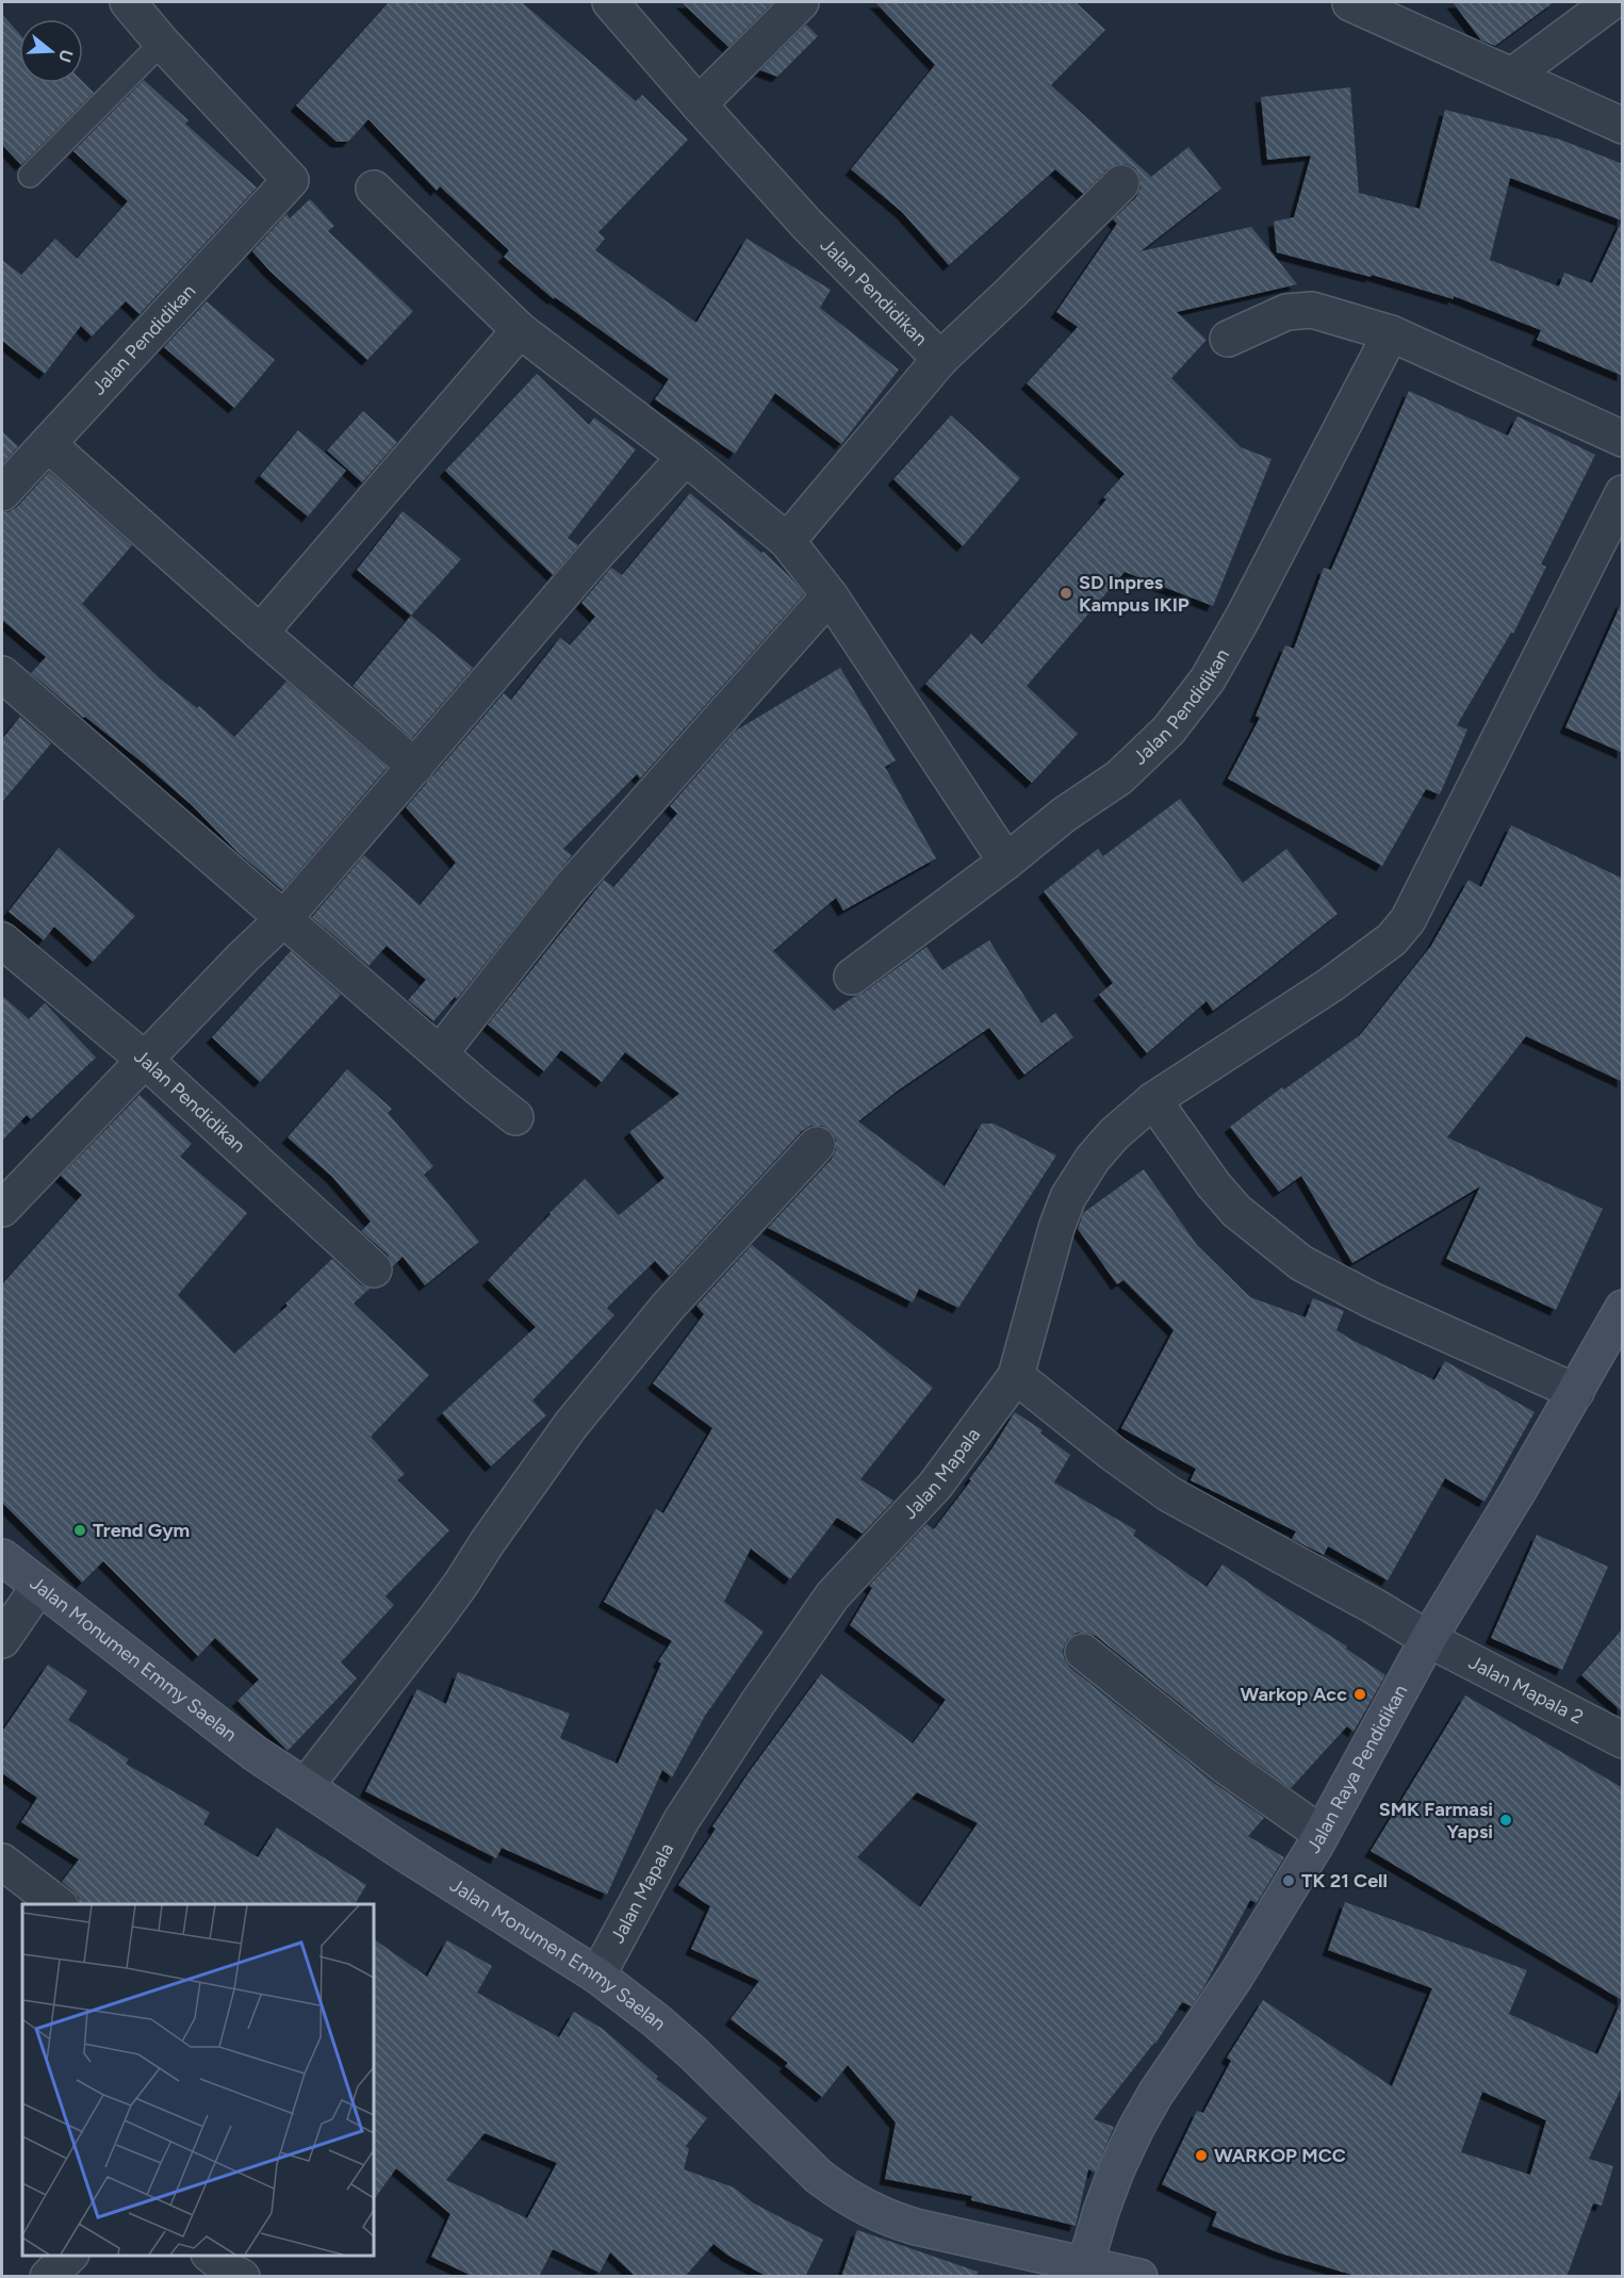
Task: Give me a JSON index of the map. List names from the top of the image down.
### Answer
{
  "streets": {
    "street": [
      "Jalan Pendidikan",
      "Jalan Mapala",
      "Jalan Monumen Emmy Saelan",
      "Jalan Mapala 2",
      "Jalan Raya Pendidikan"
    ]
  },
  "crossings": [
    ["Jalan Mapala", "Jalan Monumen Emmy Saelan"],
    ["Jalan Monumen Emmy Saelan", "Jalan Raya Pendidikan"],
    ["Jalan Mapala 2", "Jalan Raya Pendidikan"]
  ],
  "places": [
    "SD Inpres Kampus IKIP",
    "Trend Gym",
    "Warkop Acc",
    "SMK Farmasi Yapsi",
    "TK 21 Cell",
    "WARKOP MCC"
  ],
  "north": "right"
}
